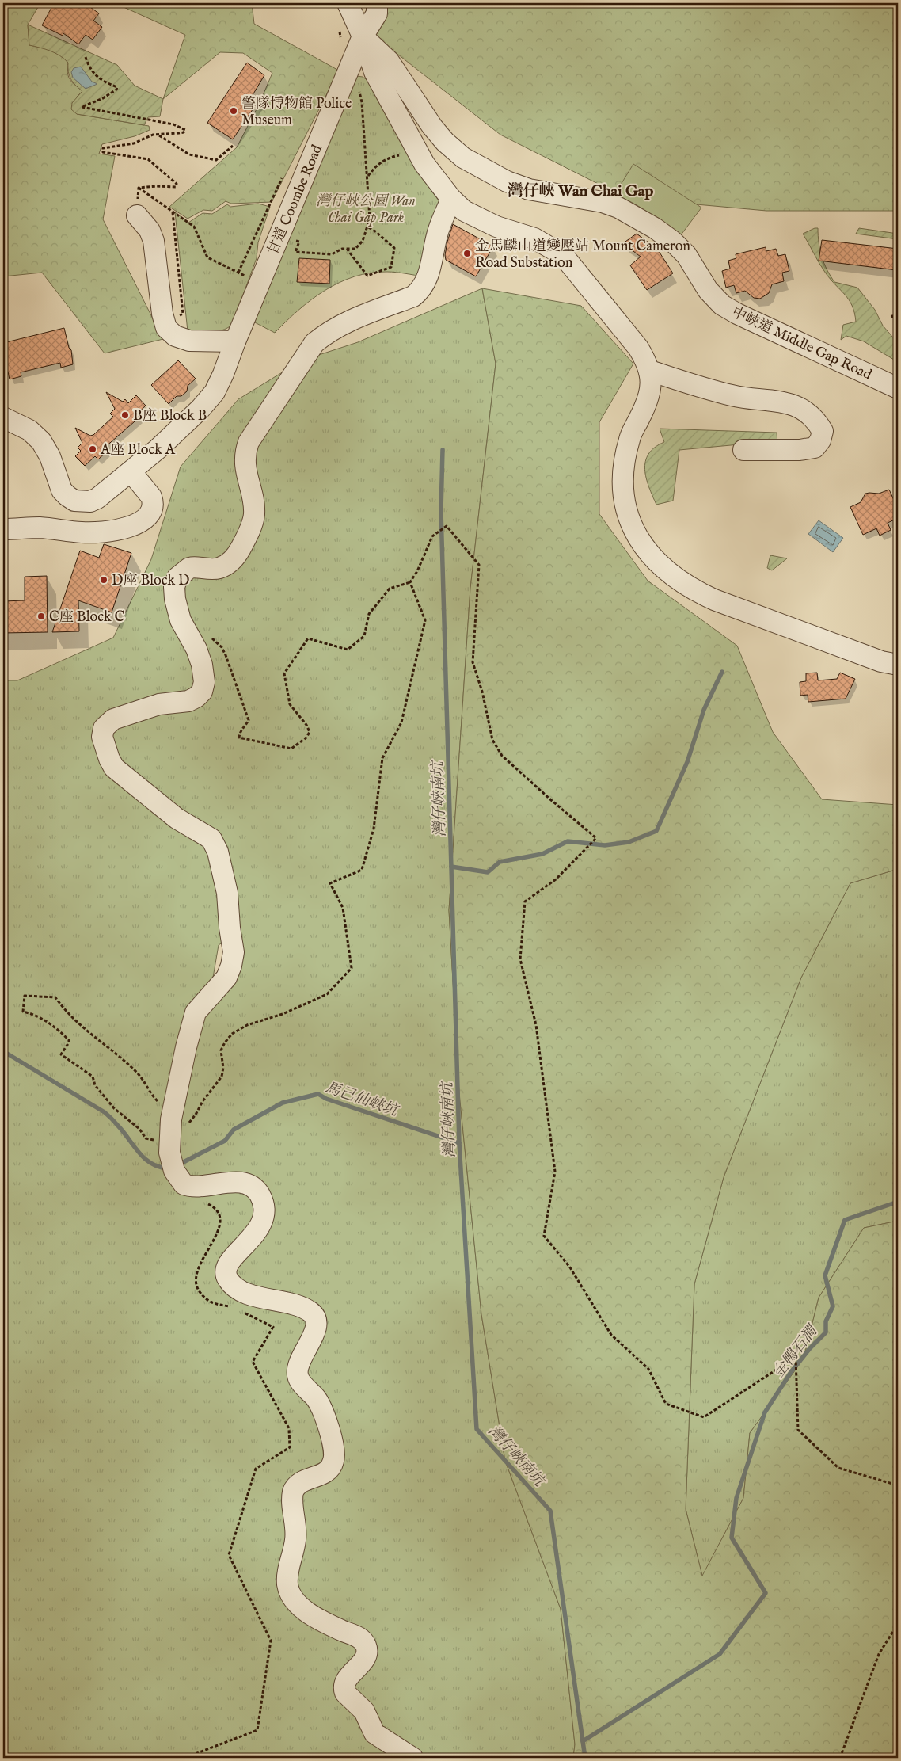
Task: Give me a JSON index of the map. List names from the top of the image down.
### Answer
{
  "streets": {
    "street": ["甘道 Coombe Road", "中峽道 Middle Gap Road"]
  },
  "crossings": [
    ["甘道 Coombe Road", "中峽道 Middle Gap Road"]
  ],
  "districts": ["灣仔峽 Wan Chai Gap"],
  "water": ["灣仔峽南坑", "馬己仙峽坑", "金鴨石澗"],
  "parks": ["灣仔峽公園 Wan Chai Gap Park"],
  "places": [
    "警隊博物館 Police Museum",
    "金馬麟山道變壓站 Mount Cameron Road Substation",
    "B座 Block B",
    "A座 Block A",
    "D座 Block D",
    "C座 Block C"
  ]
}
